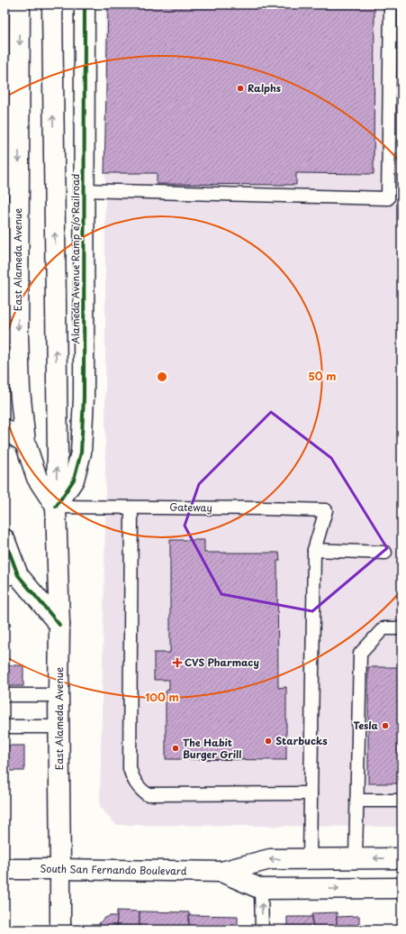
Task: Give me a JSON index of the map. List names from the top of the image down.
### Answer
{
  "streets": {
    "main road": ["Alameda Avenue Ramp e/o Railroad", "East Alameda Avenue", "South San Fernando Boulevard"],
    "lane": ["Gateway"]
  },
  "crossings": [
    ["Alameda Avenue Ramp e/o Railroad", "East Alameda Avenue"],
    ["Alameda Avenue Ramp e/o Railroad", "Gateway"],
    ["East Alameda Avenue", "Gateway"],
    ["East Alameda Avenue", "South San Fernando Boulevard"]
  ],
  "places": {
    "other": [
      "Ralphs",
      "Tesla",
      "Starbucks",
      "The Habit Burger Grill"
    ],
    "health": ["CVS Pharmacy"]
  },
  "rings": ["50 m", "100 m"]
}
